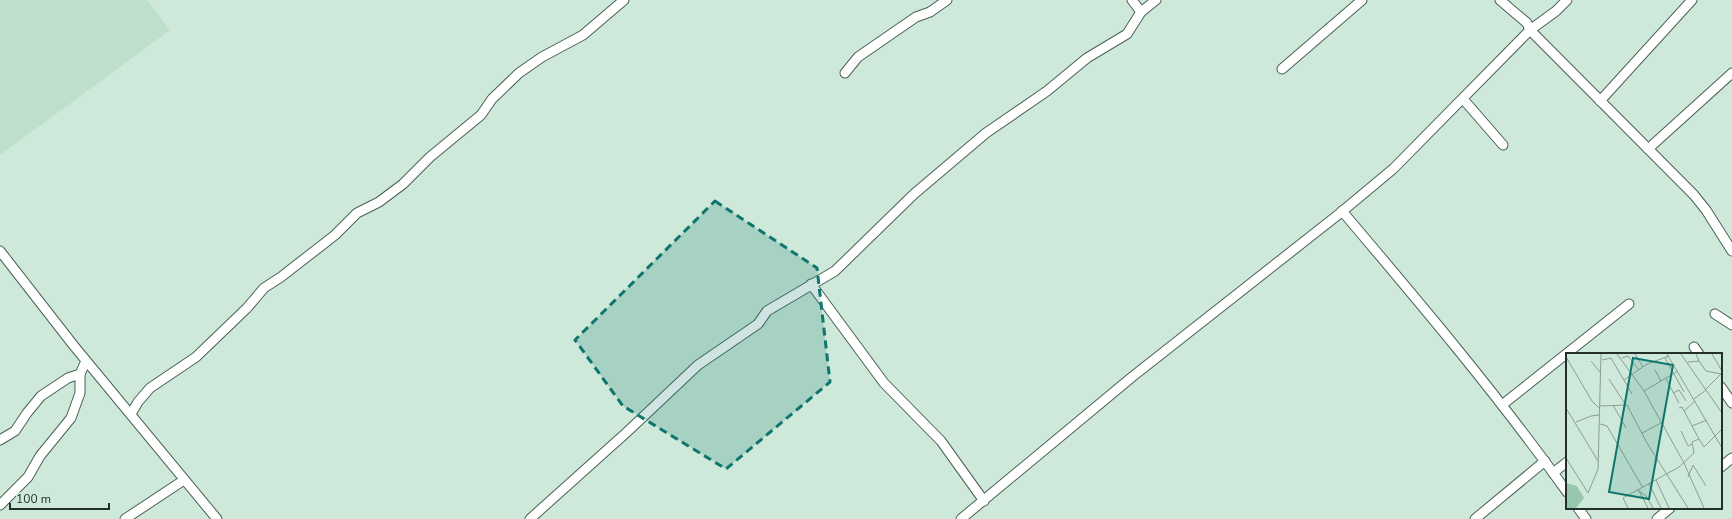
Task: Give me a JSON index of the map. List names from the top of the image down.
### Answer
{
  "scale_bar": "100 m"
}
